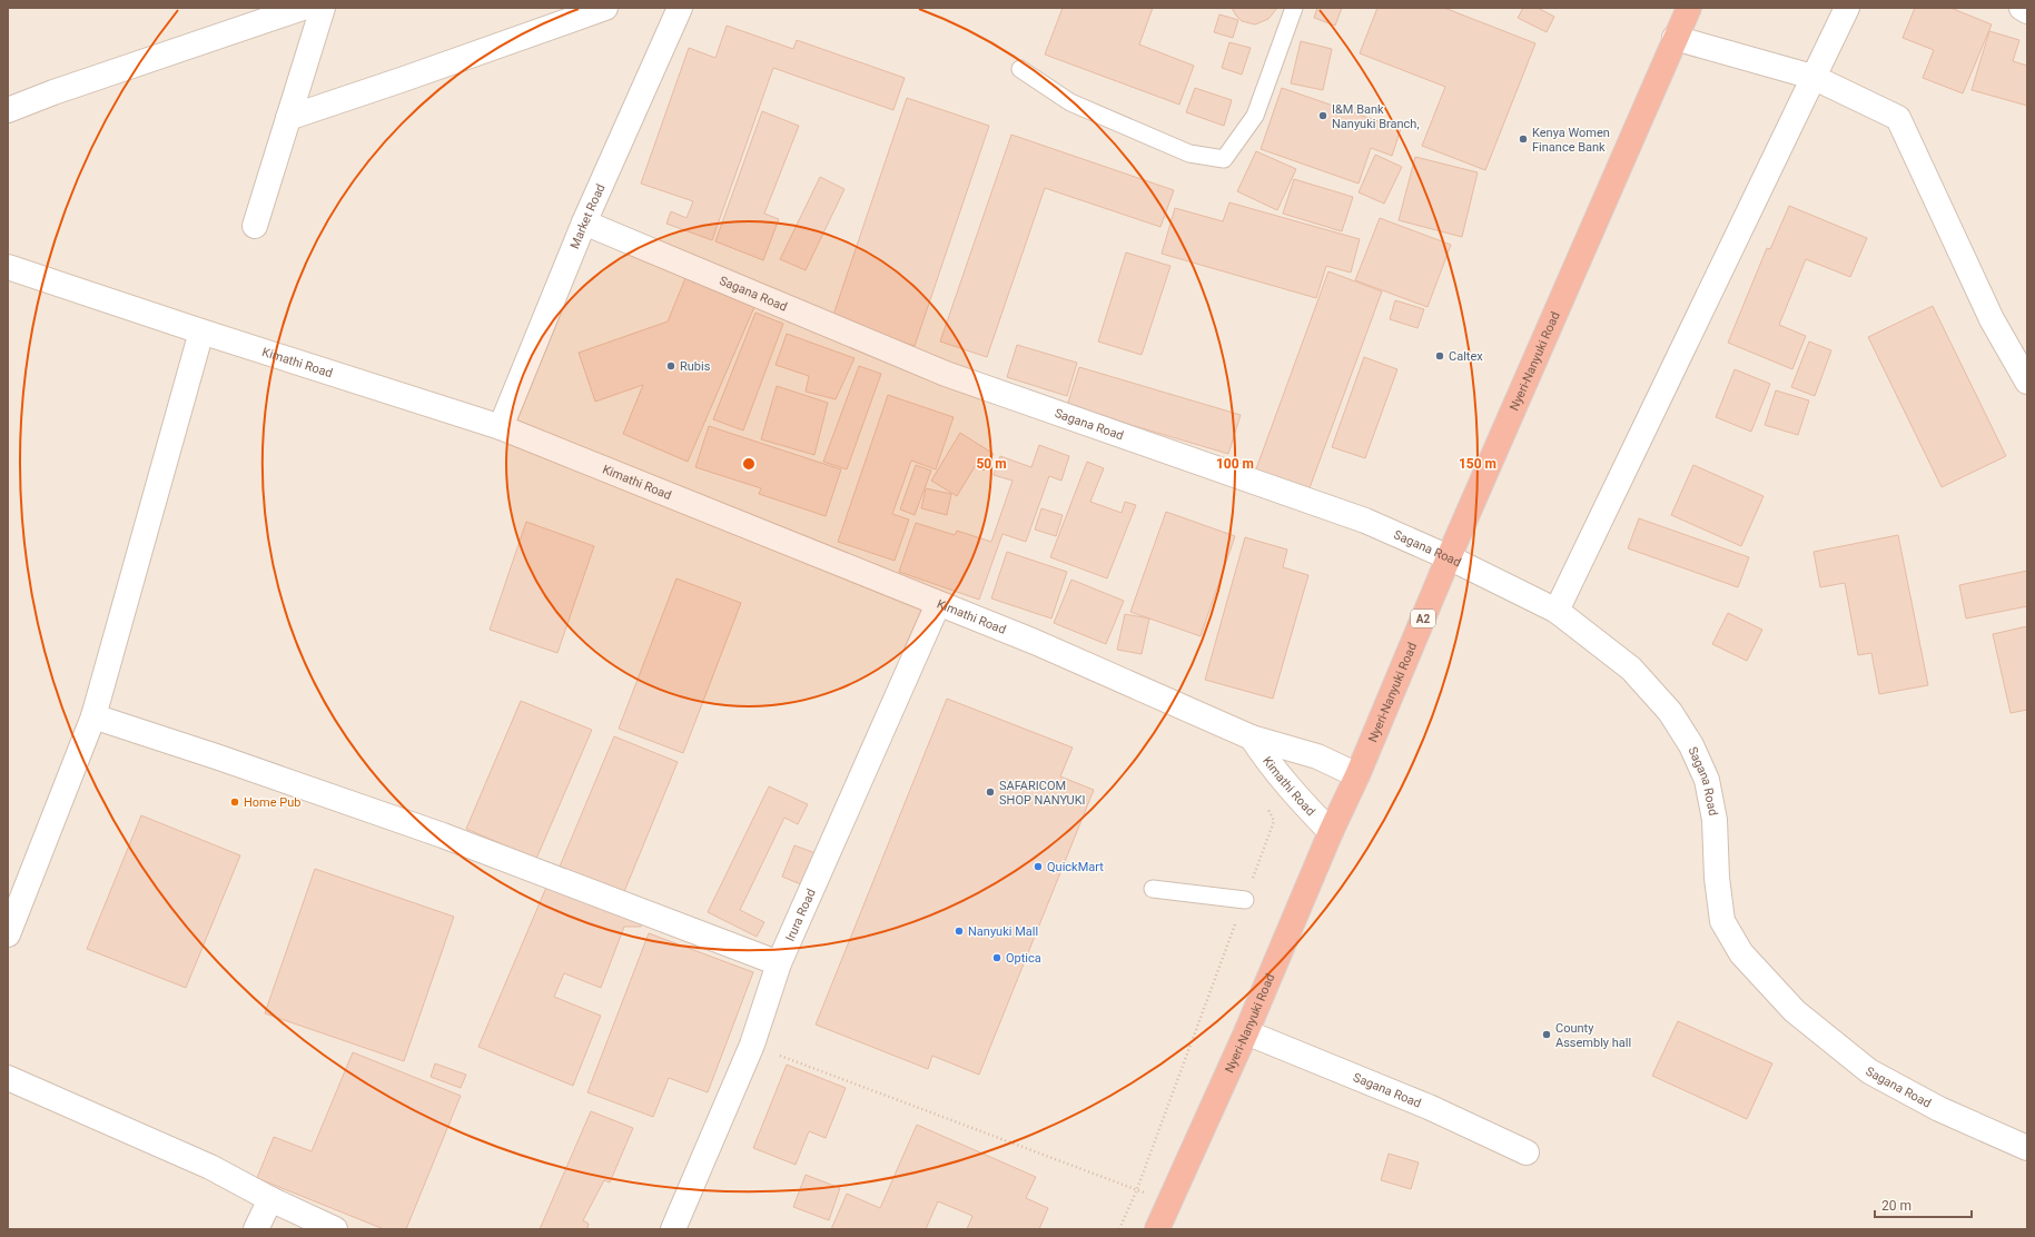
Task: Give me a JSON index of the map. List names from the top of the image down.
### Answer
{
  "streets": {
    "highway": ["Nyeri-Nanyuki Road", "A2"],
    "street": [
      "Market Road",
      "Sagana Road",
      "Kimathi Road",
      "Irura Road"
    ]
  },
  "crossings": [
    ["Market Road", "Sagana Road"],
    ["Market Road", "Kimathi Road"],
    ["Sagana Road", "Nyeri-Nanyuki Road"],
    ["Nyeri-Nanyuki Road", "Kimathi Road"],
    ["Kimathi Road", "Irura Road"]
  ],
  "places": [
    "I&M Bank Nanyuki Branch,",
    "Kenya Women Finance Bank",
    "Caltex",
    "Rubis",
    "SAFARICOM SHOP NANYUKI",
    "Home Pub",
    "QuickMart",
    "Nanyuki Mall",
    "Optica",
    "County Assembly hall"
  ],
  "scale_bar": "20 m",
  "rings": ["50 m", "100 m", "150 m"]
}
